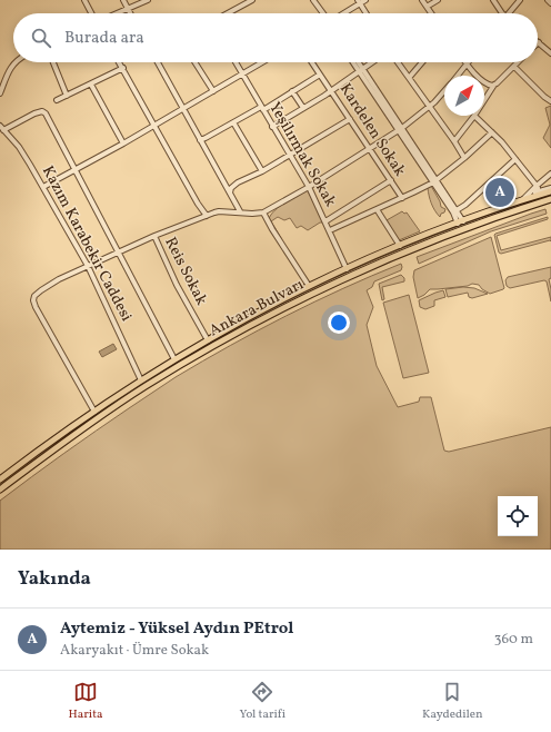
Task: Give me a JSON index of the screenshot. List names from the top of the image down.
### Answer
{
  "streets": {
    "main road": ["Ankara Bulvarı"],
    "street": [
      "Kardelen Sokak",
      "Yeşilırmak Sokak",
      "Kazım Karabekir Caddesi",
      "Reis Sokak"
    ]
  },
  "crossings": [
    ["Yeşilırmak Sokak", "Ankara Bulvarı"],
    ["Kazım Karabekir Caddesi", "Ankara Bulvarı"],
    ["Reis Sokak", "Ankara Bulvarı"]
  ],
  "north": "top right",
  "page": {
    "search": "Burada ara",
    "pins": "A",
    "heading": "Yakında",
    "list": [
      {
        "mark": "A",
        "name": "Aytemiz - Yüksel Aydın PEtrol",
        "note": "Akaryakıt · Ümre Sokak",
        "value": "360 m"
      }
    ],
    "nav": ["Harita", "Yol tarifi", "Kaydedilen"]
  }
}
